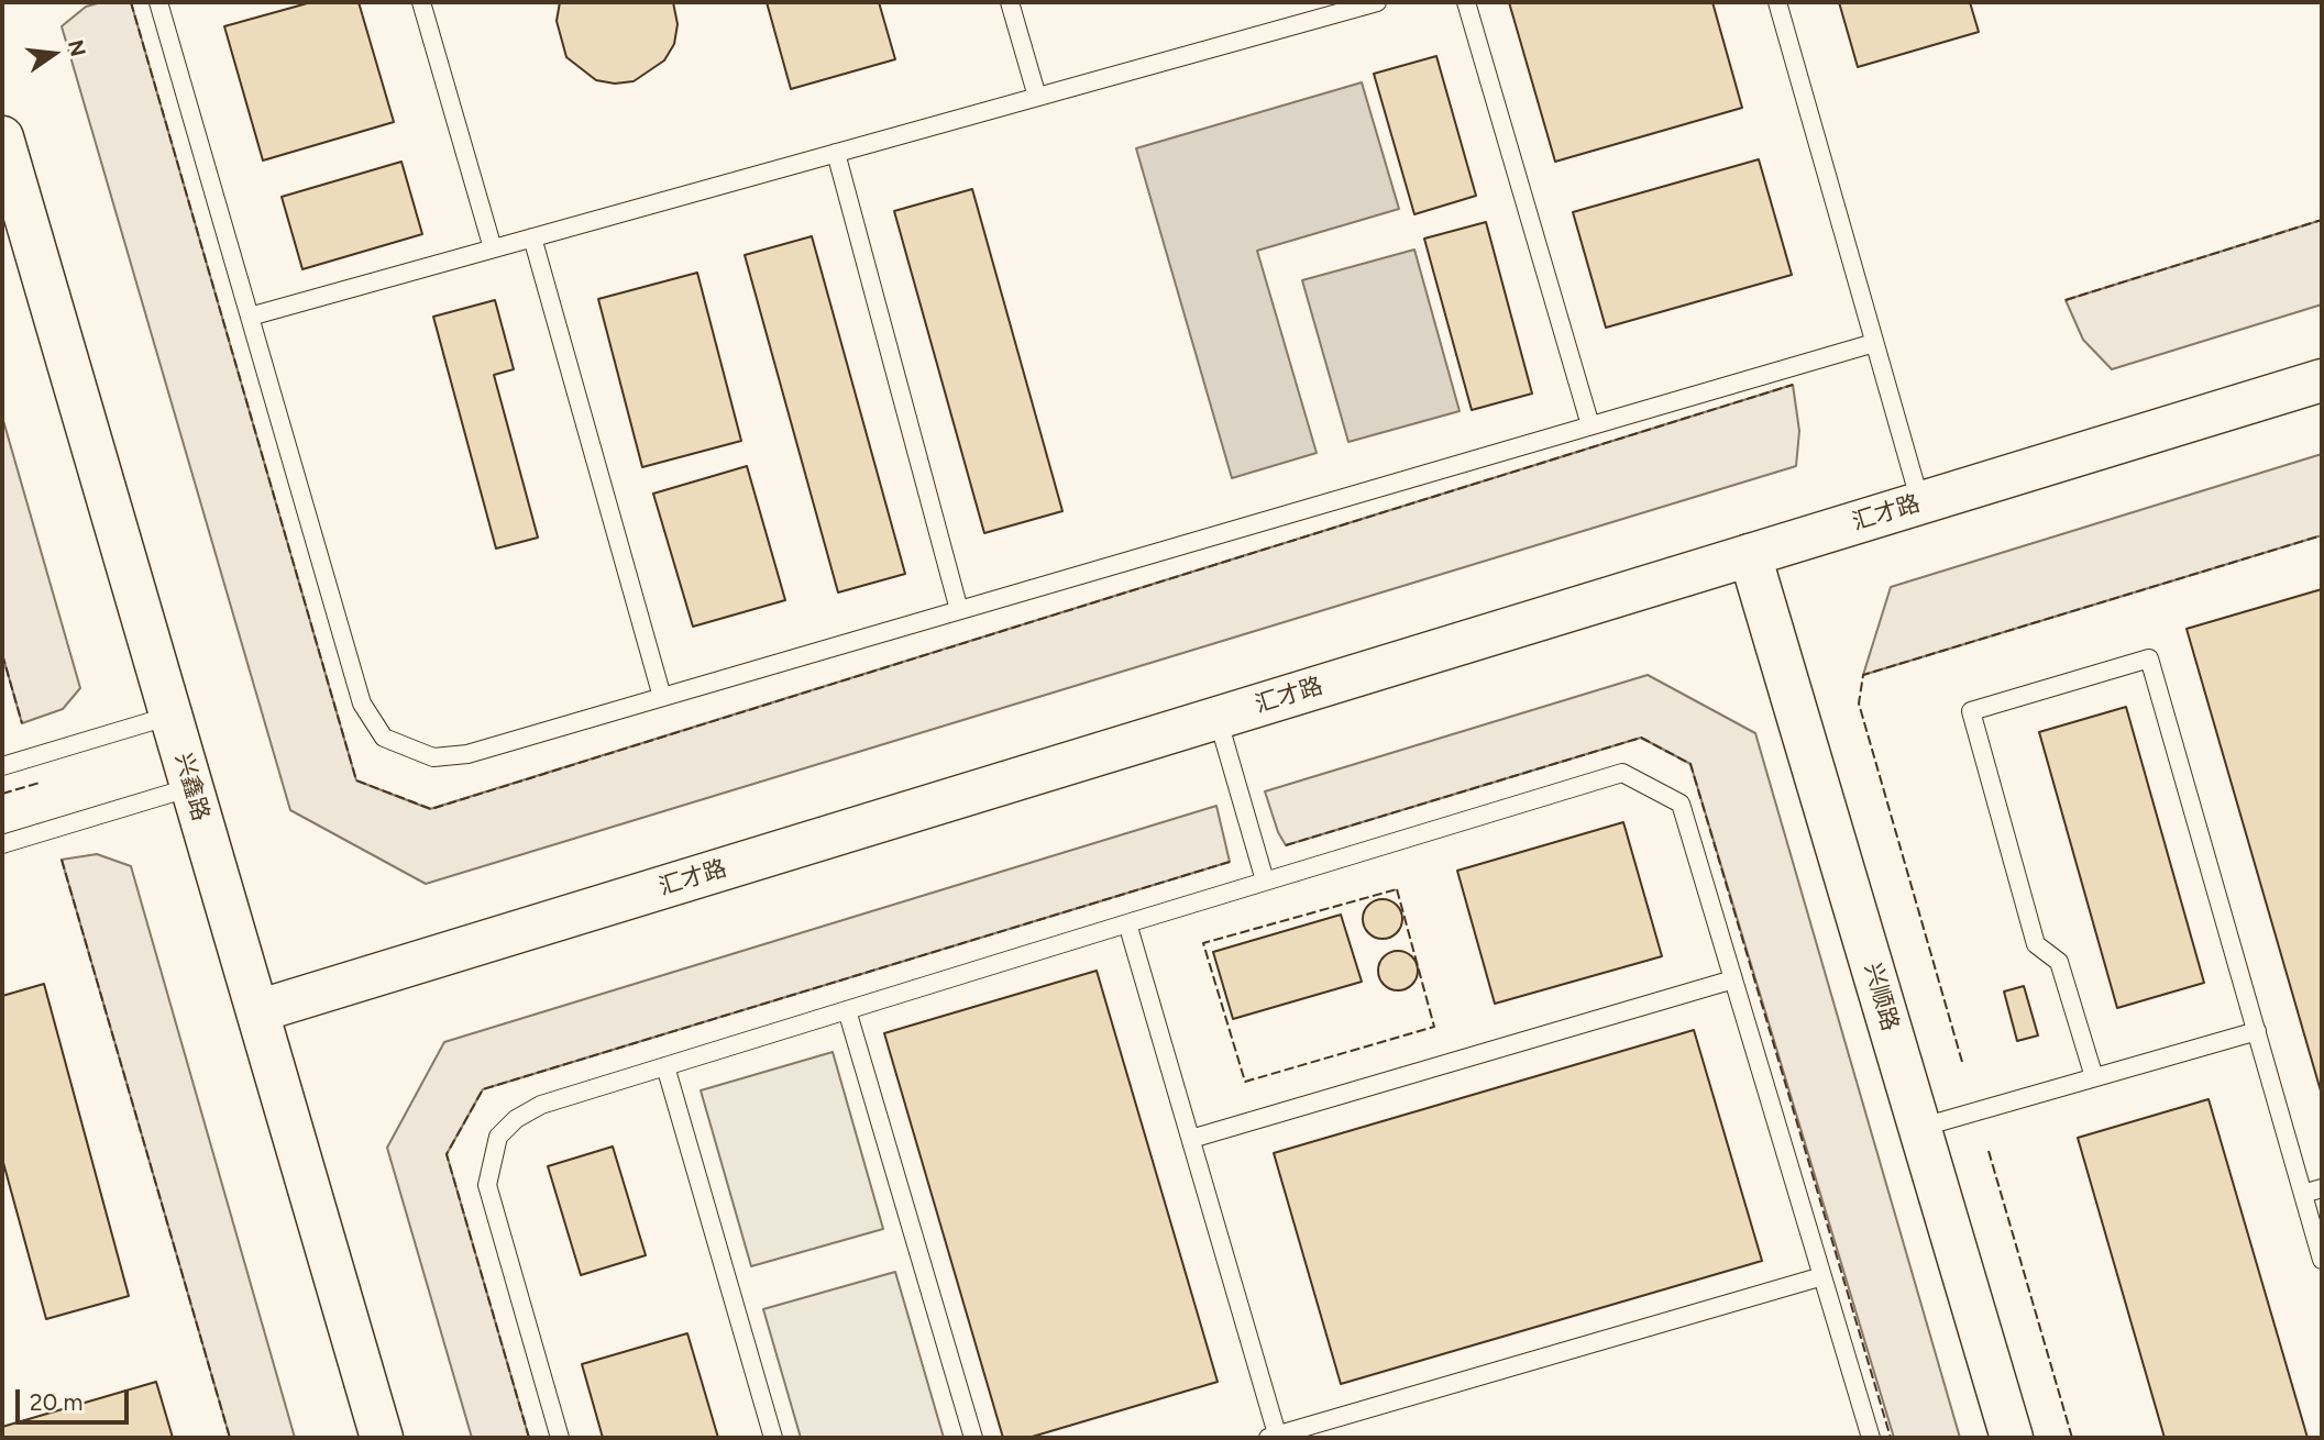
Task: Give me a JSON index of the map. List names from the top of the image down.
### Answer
{
  "streets": {
    "main road": ["汇才路", "兴鑫路", "兴顺路"]
  },
  "crossings": [
    ["汇才路", "兴鑫路"],
    ["汇才路", "兴顺路"]
  ],
  "scale_bar": "20 m",
  "north": "right"
}
